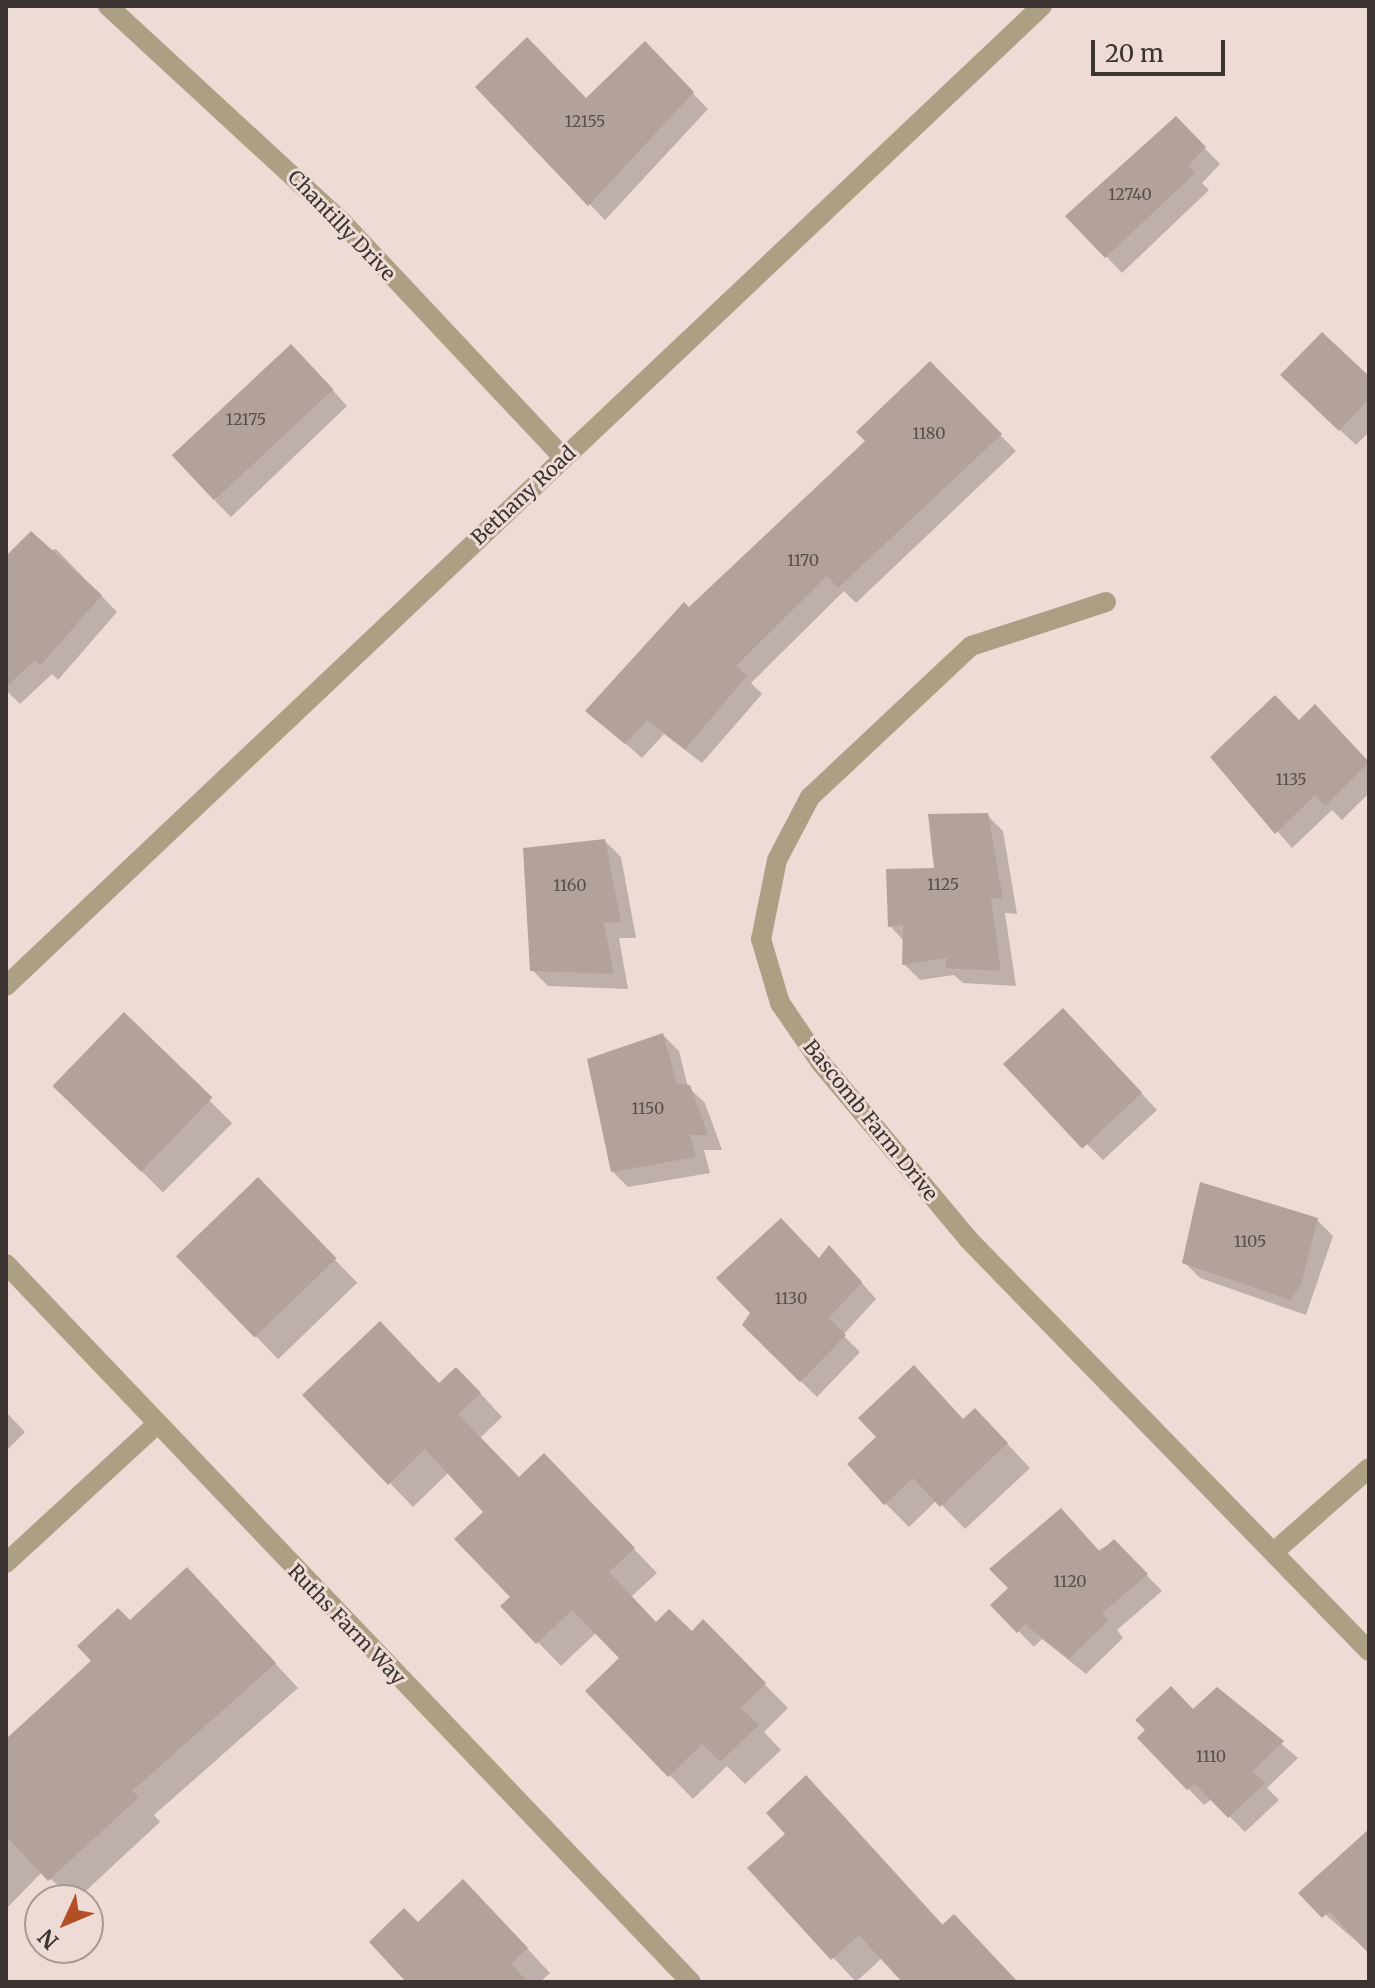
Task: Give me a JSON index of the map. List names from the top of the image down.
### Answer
{
  "streets": {
    "street": [
      "Chantilly Drive",
      "Bethany Road",
      "Bascomb Farm Drive",
      "Ruths Farm Way"
    ]
  },
  "crossings": [
    ["Chantilly Drive", "Bethany Road"]
  ],
  "house_numbers": [
    "12155",
    "12740",
    "12175",
    "1180",
    "1170",
    "1135",
    "1125",
    "1160",
    "1150",
    "1105",
    "1130",
    "1120",
    "1110"
  ],
  "scale_bar": "20 m",
  "north": "bottom left"
}
